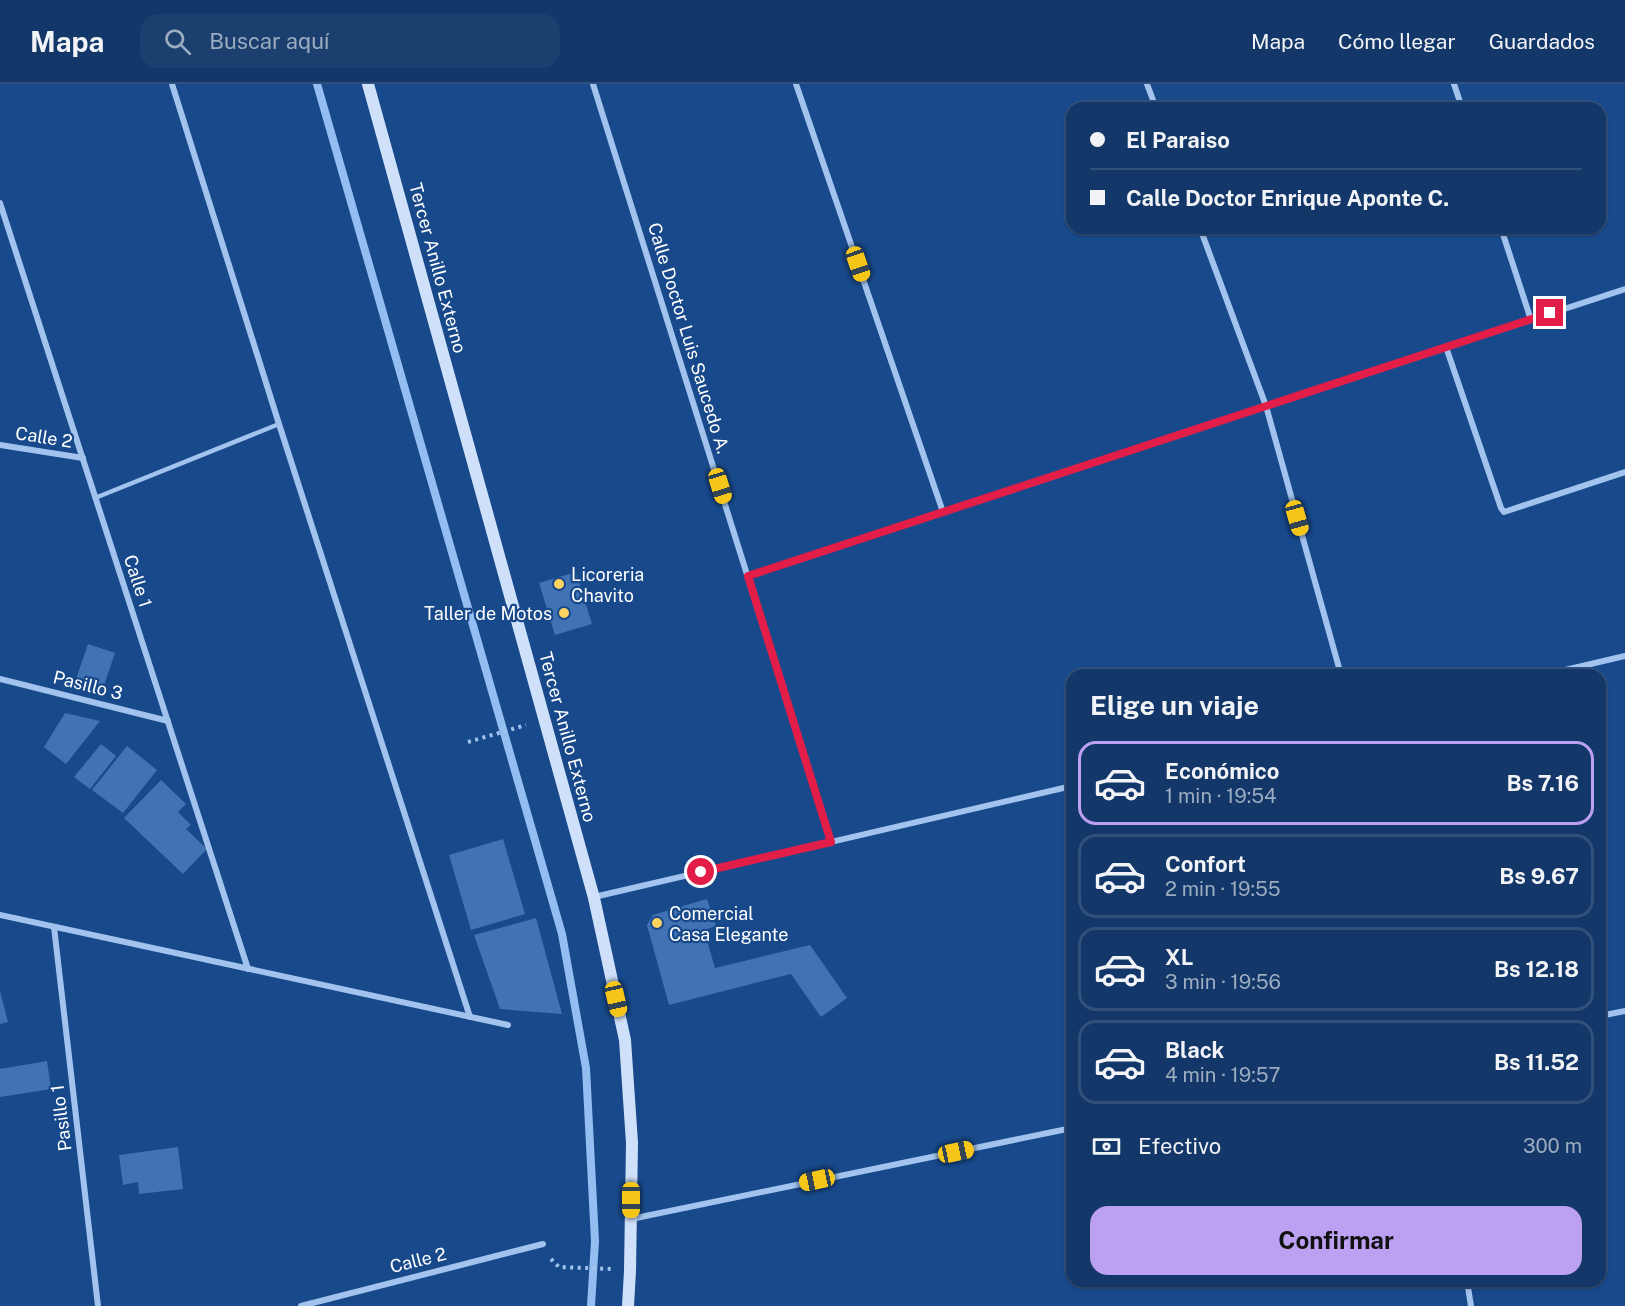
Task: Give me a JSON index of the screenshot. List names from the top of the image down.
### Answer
{
  "streets": {
    "street": [
      "Tercer Anillo Externo",
      "Calle Doctor Luis Saucedo A.",
      "Calle 2",
      "Calle 1",
      "Pasillo 3",
      "Pasillo 1"
    ]
  },
  "crossings": [
    ["Calle 2", "Calle 1"],
    ["Calle 1", "Pasillo 3"]
  ],
  "places": ["Licoreria Chavito", "Taller de Motos", "Comercial Casa Elegante"],
  "page": {
    "header": "Mapa",
    "search": "Buscar aquí",
    "nav": ["Mapa", "Cómo llegar", "Guardados"],
    "banner": ["El Paraiso", "Calle Doctor Enrique Aponte C."],
    "heading": "Elige un viaje",
    "list": [
      {
        "name": "Económico",
        "note": "1 min · 19:54",
        "value": "Bs 7.16"
      },
      {
        "name": "Confort",
        "note": "2 min · 19:55",
        "value": "Bs 9.67"
      },
      {
        "name": "XL",
        "note": "3 min · 19:56",
        "value": "Bs 12.18"
      },
      {
        "name": "Black",
        "note": "4 min · 19:57",
        "value": "Bs 11.52"
      }
    ],
    "pay": ["Efectivo", "300 m"],
    "buttons": "Confirmar"
  }
}
